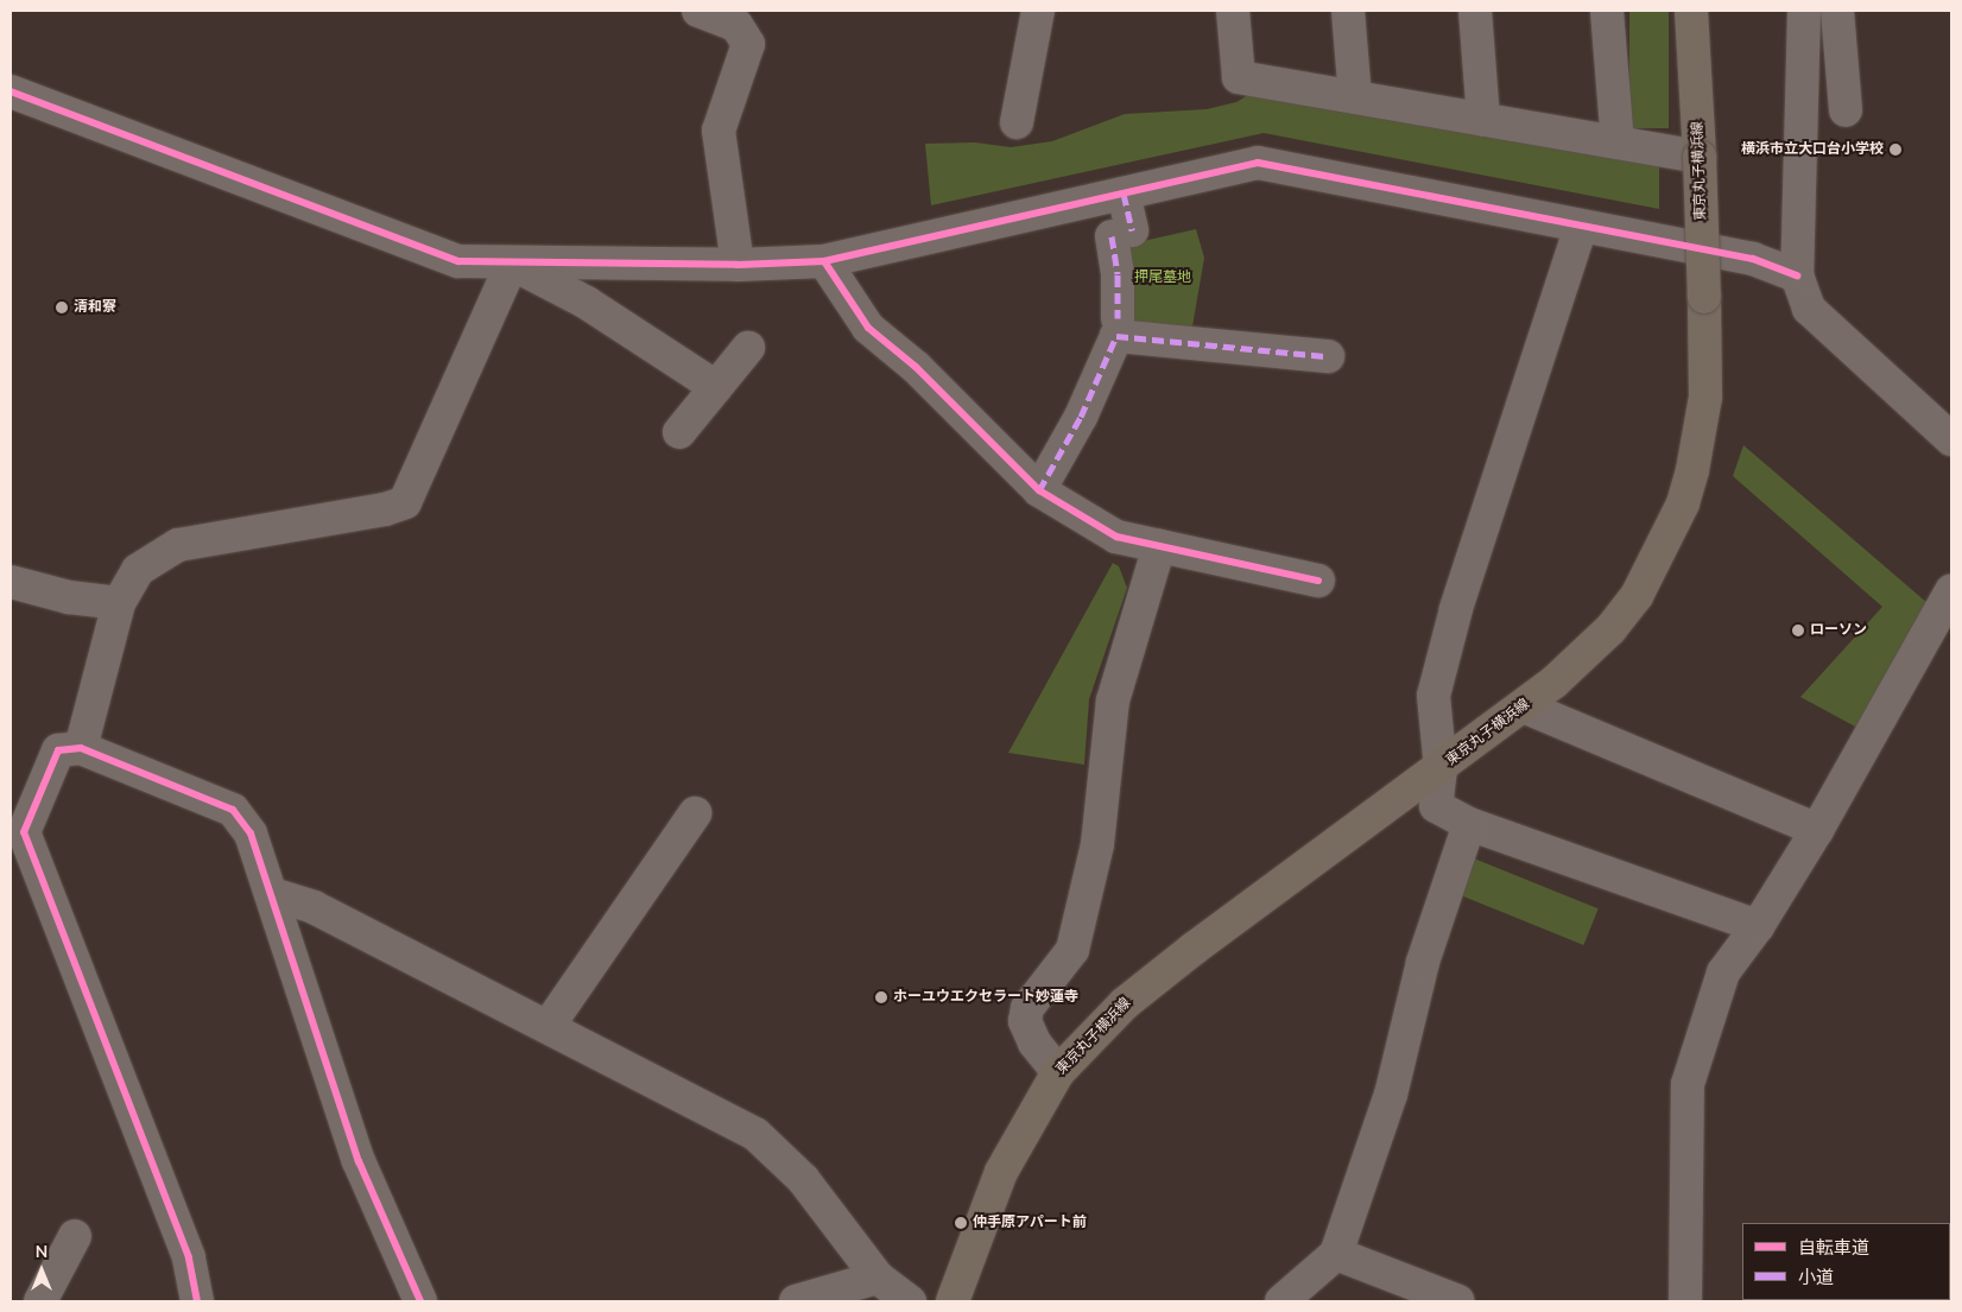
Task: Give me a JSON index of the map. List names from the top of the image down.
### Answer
{
  "streets": {
    "main road": ["東京丸子横浜線"]
  },
  "parks": ["押尾墓地"],
  "places": [
    "横浜市立大口台小学校",
    "清和寮",
    "ローソン",
    "ホーユウエクセラート妙蓮寺",
    "仲手原アパート前"
  ],
  "legend": ["自転車道", "小道"],
  "north": "top"
}
